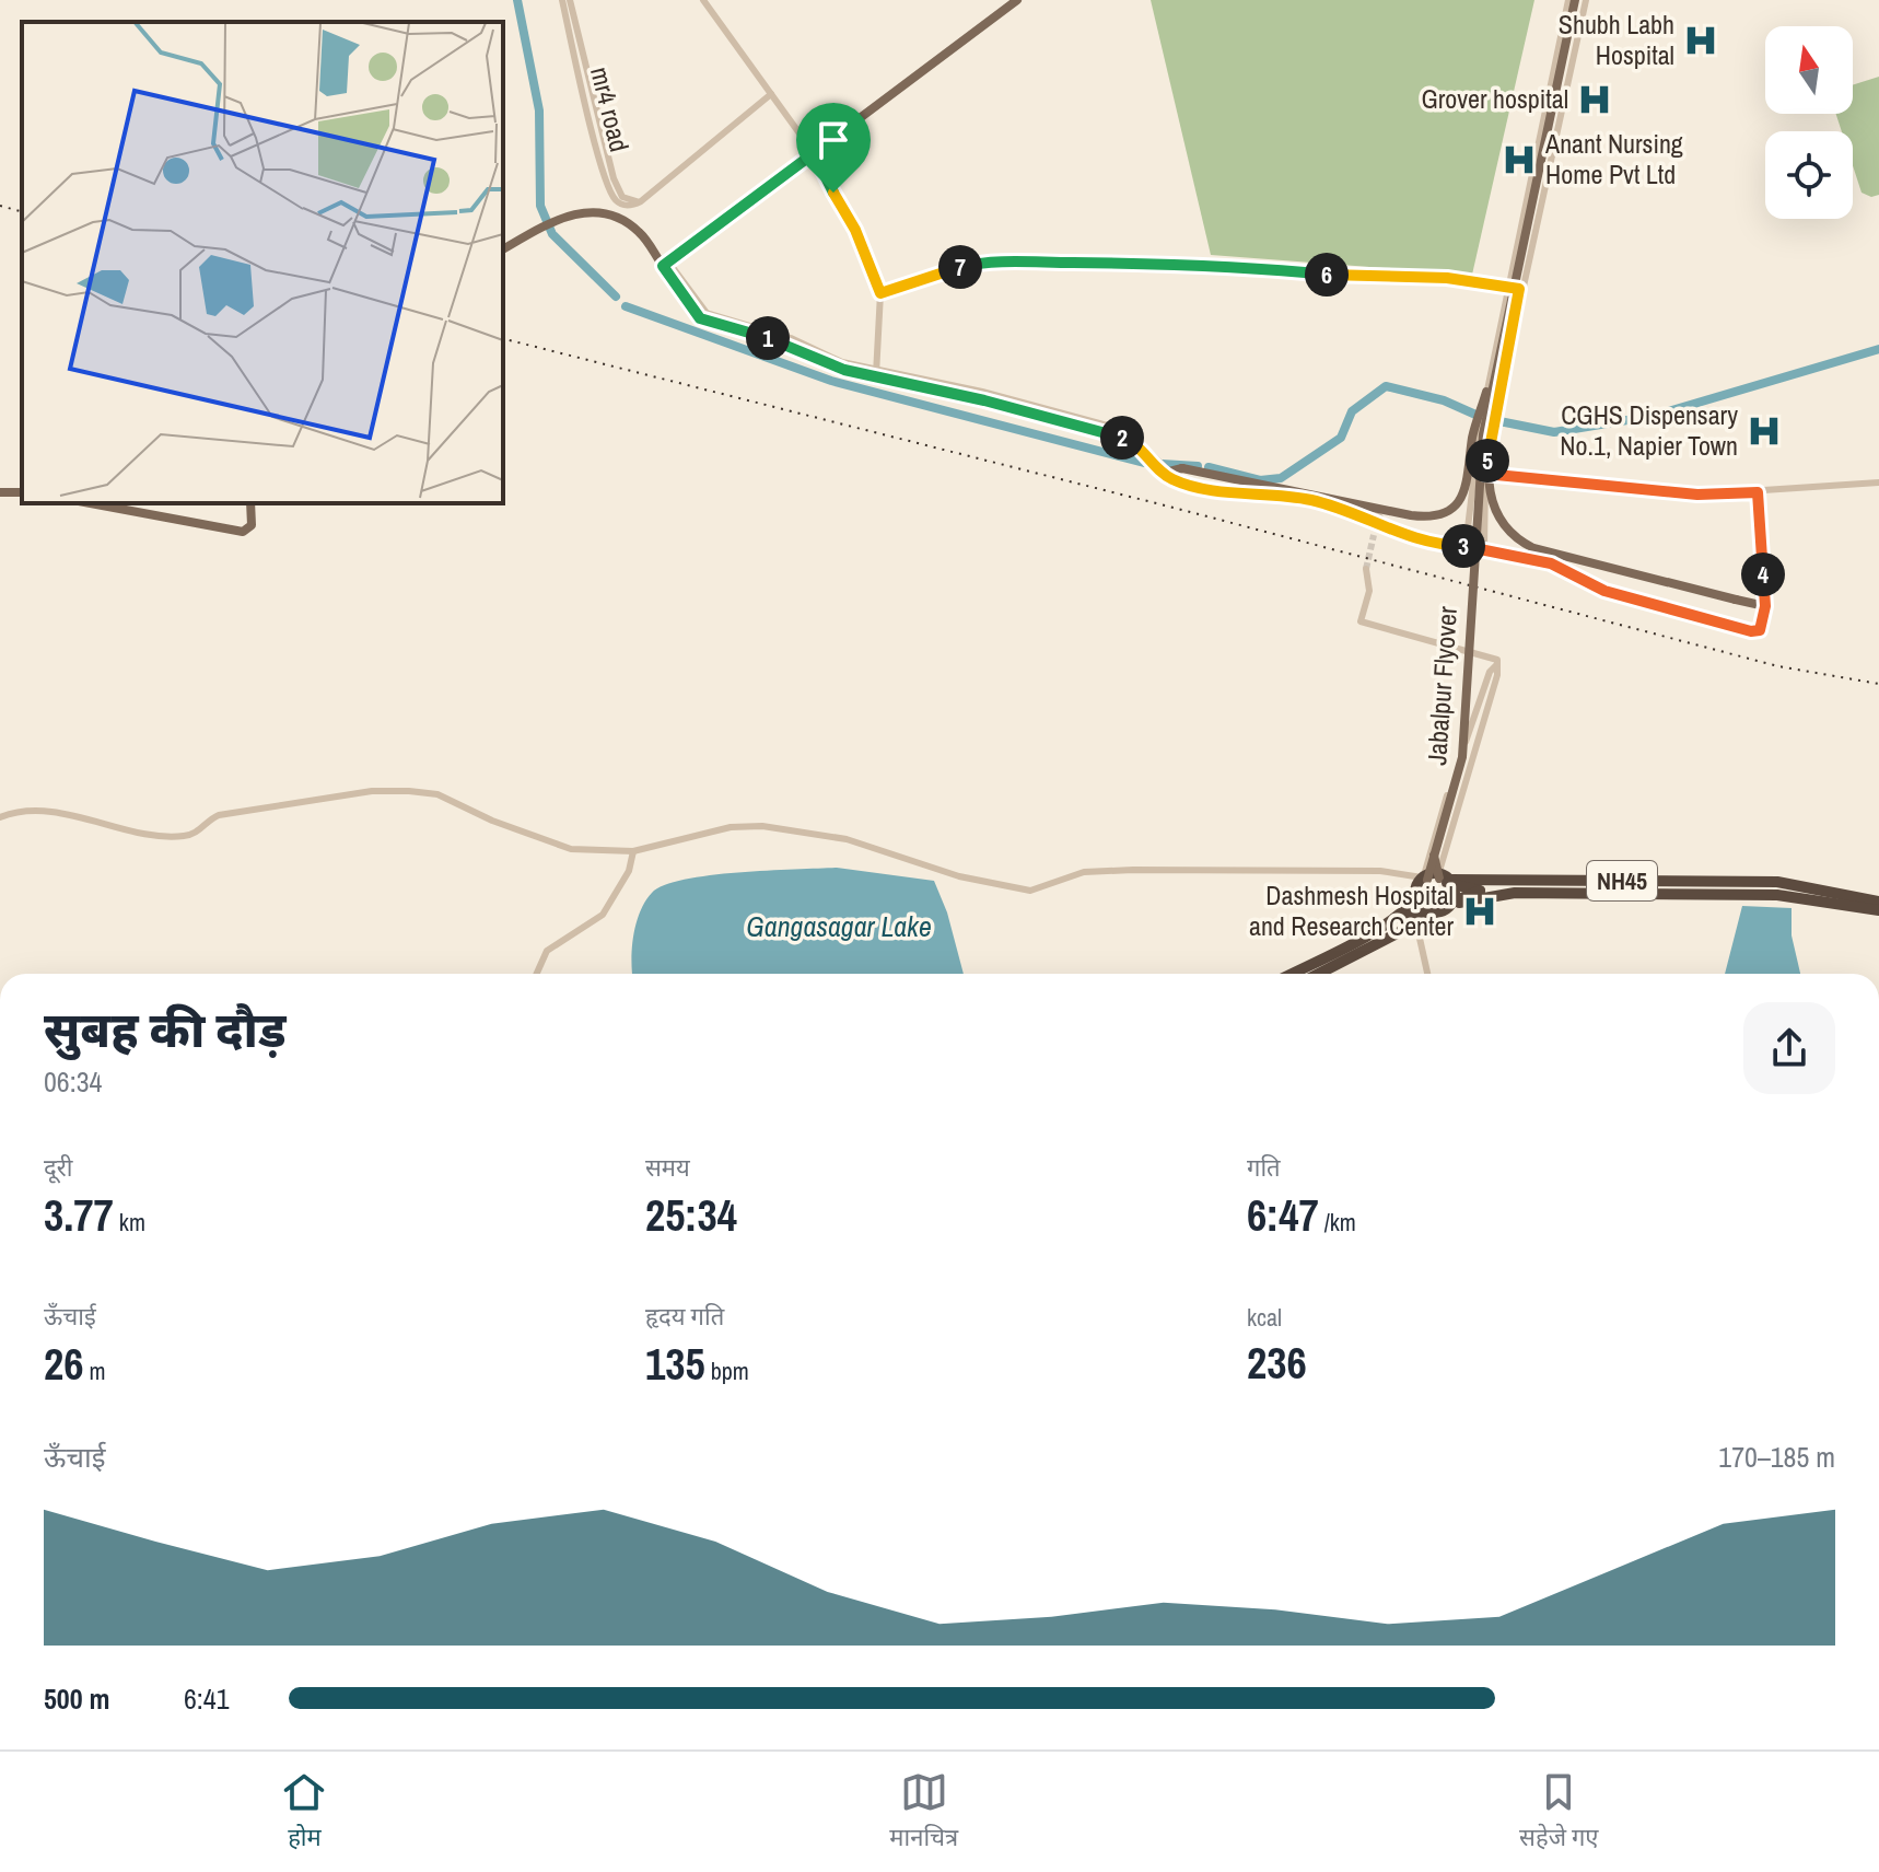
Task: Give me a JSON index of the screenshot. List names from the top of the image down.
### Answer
{
  "streets": {
    "highway": ["NH45"],
    "main road": ["Jabalpur Flyover"],
    "street": ["mr4 road"]
  },
  "crossings": [
    ["Jabalpur Flyover", "NH45"]
  ],
  "water": ["Gangasagar Lake"],
  "places": {
    "hospital": [
      "Shubh Labh Hospital",
      "Grover hospital",
      "Anant Nursing Home Pvt Ltd",
      "CGHS Dispensary No.1, Napier Town",
      "Dashmesh Hospital and Research Center"
    ]
  },
  "north": "top",
  "page": {
    "pins": [
      "7",
      "6",
      "1",
      "2",
      "5",
      "3",
      "4"
    ],
    "heading": ["सुबह की दौड़", "06:34"],
    "stats": [
      ["दूरी", "3.77 km"],
      ["समय", "25:34"],
      ["गति", "6:47 /km"],
      ["ऊँचाई", "26 m"],
      ["हृदय गति", "135 bpm"],
      ["kcal", "236"]
    ],
    "chart": ["ऊँचाई", "170–185 m"],
    "list": [
      {
        "name": "500 m",
        "note": "6:41"
      }
    ],
    "tabs": ["होम", "मानचित्र", "सहेजे गए"]
  }
}
